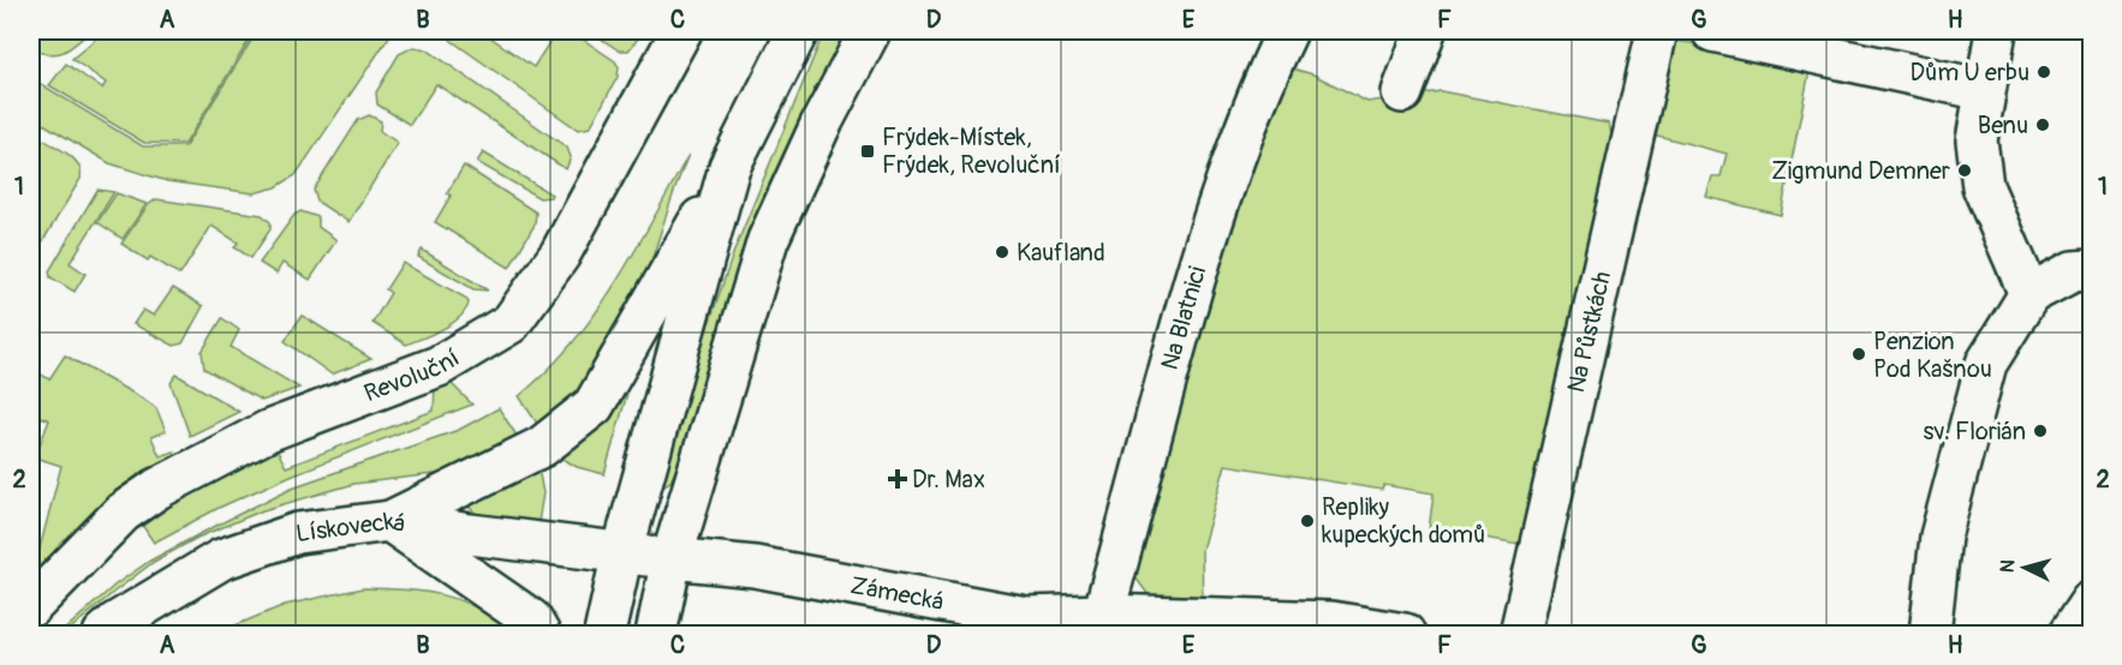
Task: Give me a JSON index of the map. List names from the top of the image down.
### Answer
{
  "streets": {
    "street": [
      "Na Blatnici",
      "Na Půstkách",
      "Revoluční",
      "Lískovecká",
      "Zámecká"
    ]
  },
  "crossings": [
    ["Na Blatnici", "Zámecká"],
    ["Lískovecká", "Zámecká"]
  ],
  "places": {
    "other": [
      "Dům U erbu",
      "Benu",
      "Zigmund Demner",
      "Kaufland",
      "Penzion Pod Kašnou",
      "sv. Florián",
      "Repliky kupeckých domů"
    ],
    "transit": ["Frýdek-Místek, Frýdek, Revoluční"],
    "health": ["Dr. Max"]
  },
  "north": "left",
  "grid": {
    "columns": [
      "A",
      "B",
      "C",
      "D",
      "E",
      "F",
      "G",
      "H"
    ],
    "rows": ["1", "2"]
  }
}
